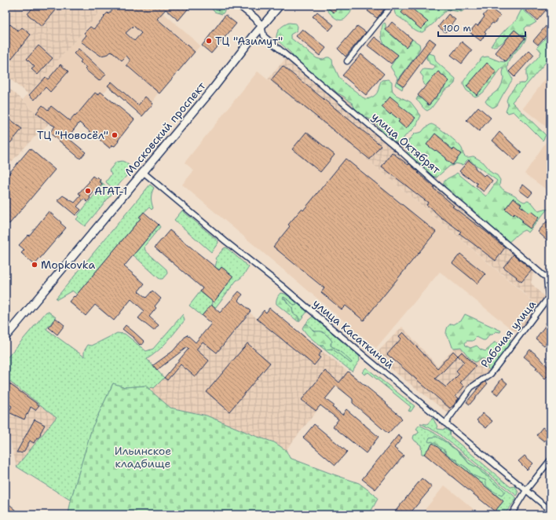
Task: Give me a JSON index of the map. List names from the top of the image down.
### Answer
{
  "streets": {
    "main road": ["Московский проспект"],
    "street": ["улица Октябрят", "улица Касаткиной", "Рабочая улица"]
  },
  "crossings": [
    ["Московский проспект", "улица Октябрят"],
    ["Московский проспект", "улица Касаткиной"],
    ["улица Октябрят", "Рабочая улица"],
    ["улица Касаткиной", "Рабочая улица"]
  ],
  "parks": ["Ильинское кладбище"],
  "places": [
    "ТЦ \"Азимут\"",
    "ТЦ \"Новосёл\"",
    "АГАТ-1",
    "Mopkovka"
  ],
  "scale_bar": "100 m"
}
